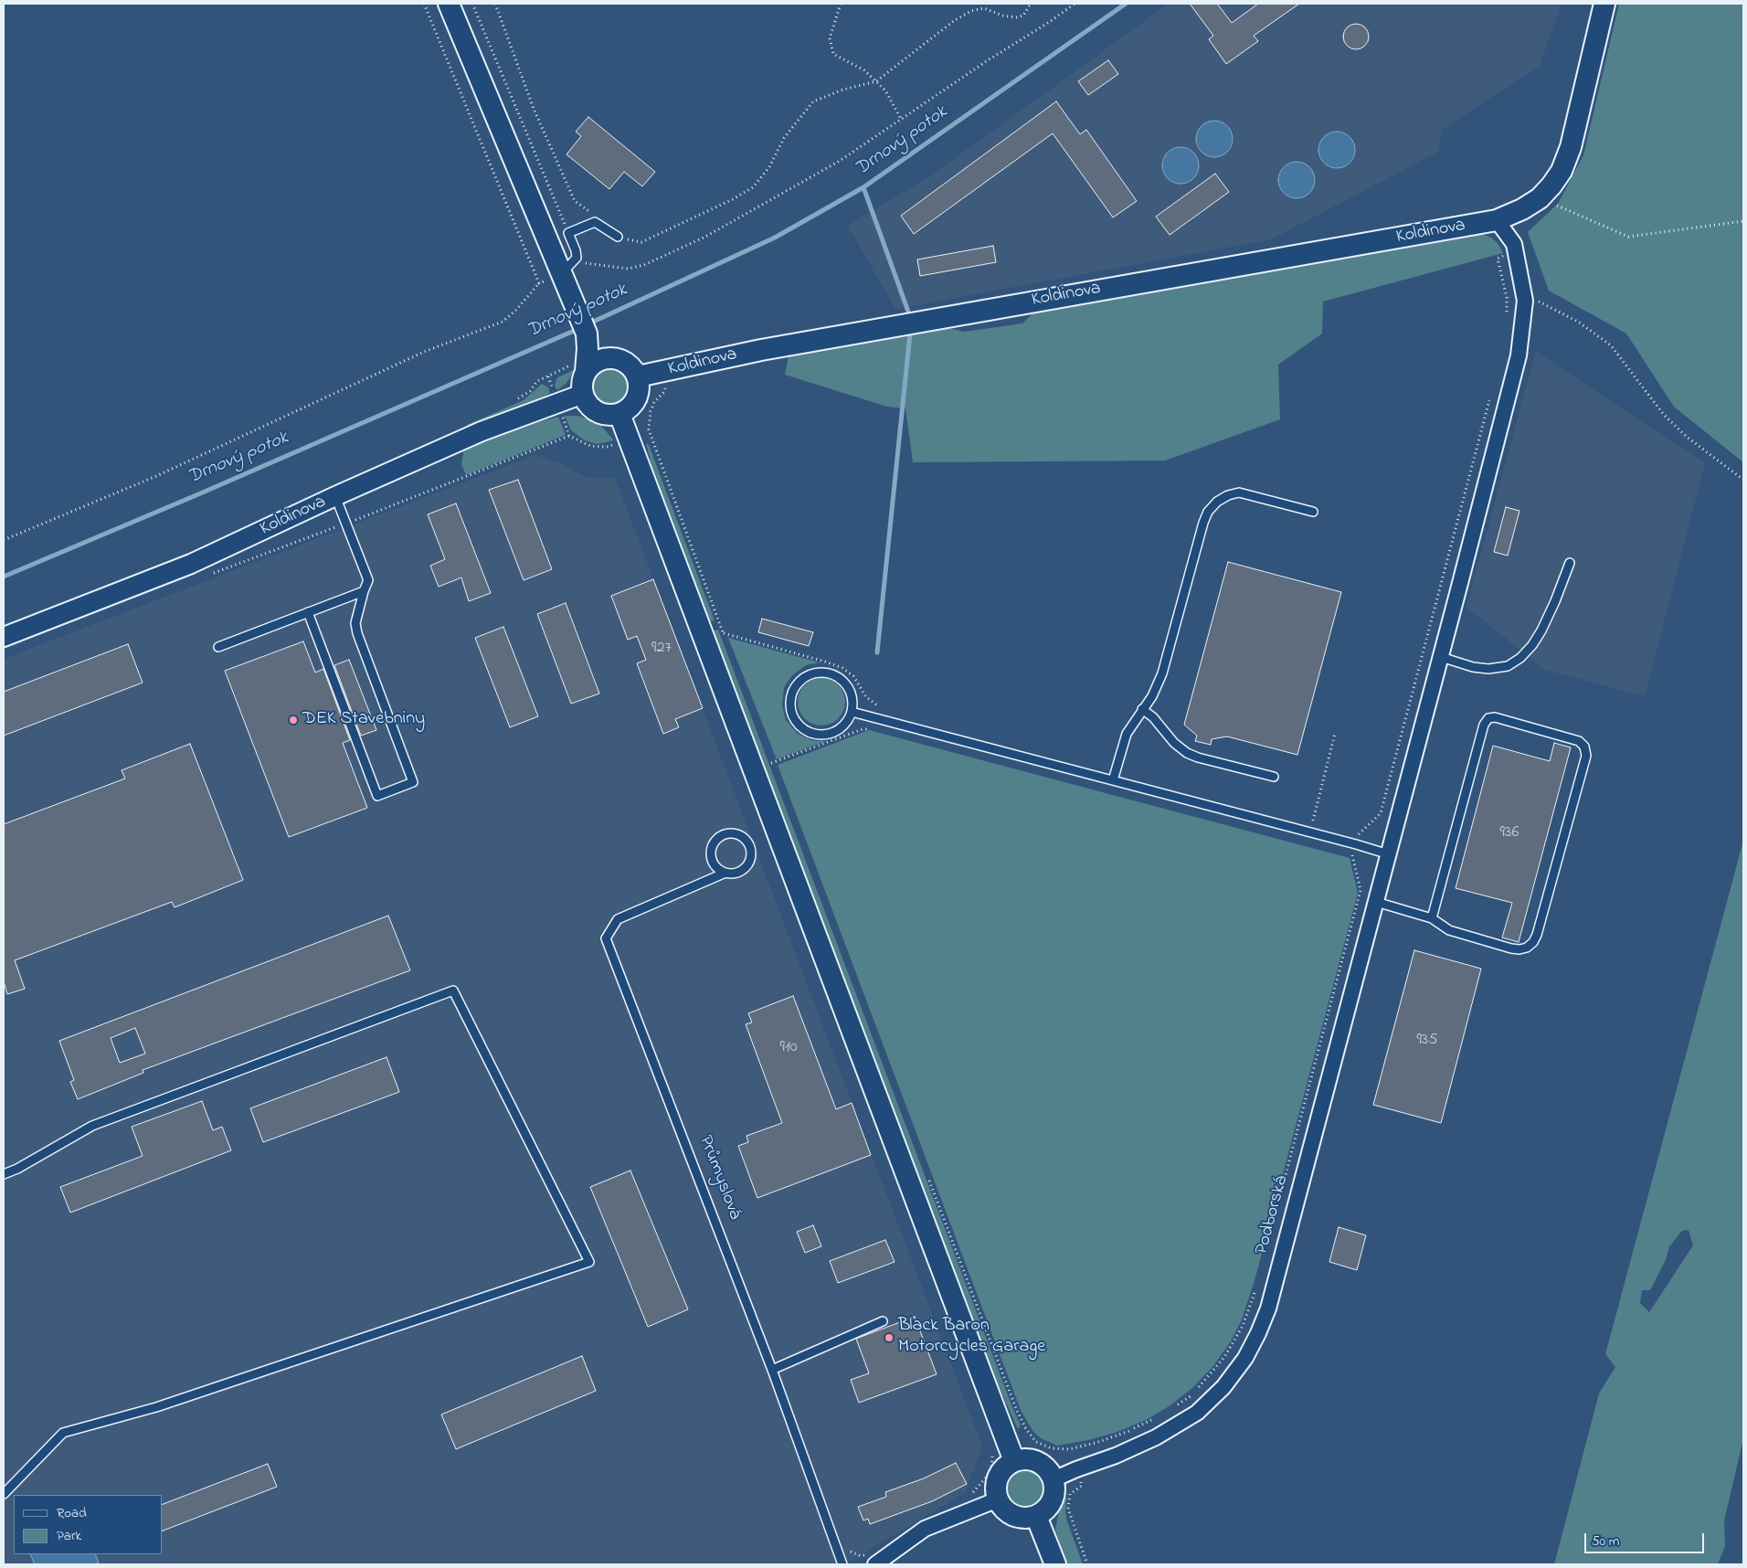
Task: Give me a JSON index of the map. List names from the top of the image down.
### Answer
{
  "streets": {
    "main road": ["Koldinova"],
    "street": ["Podborská"],
    "lane": ["Průmyslová"]
  },
  "water": ["Drnový potok"],
  "places": ["DEK Stavebniny", "Black Baron Motorcycles Garage"],
  "house_numbers": [
    "927",
    "936",
    "935",
    "910"
  ],
  "legend": ["Road", "Park"],
  "scale_bar": "50 m"
}
